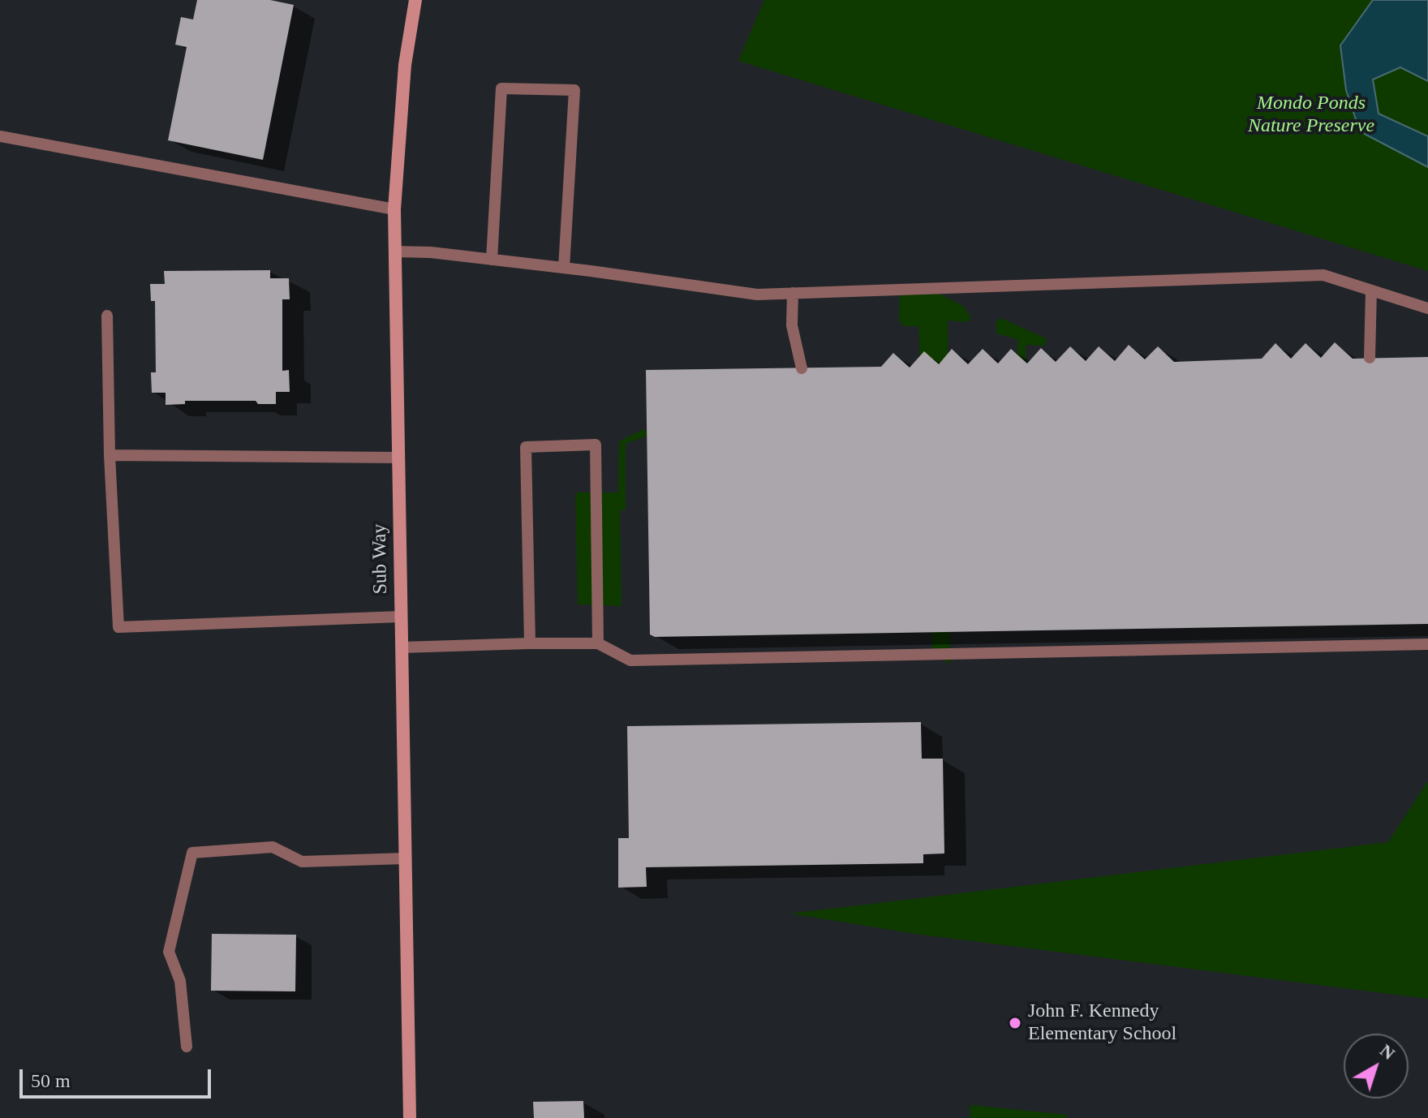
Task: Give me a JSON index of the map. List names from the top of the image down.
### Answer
{
  "streets": {
    "main road": ["Sub Way"]
  },
  "parks": ["Mondo Ponds Nature Preserve"],
  "places": ["John F. Kennedy Elementary School"],
  "scale_bar": "50 m",
  "north": "top right"
}
